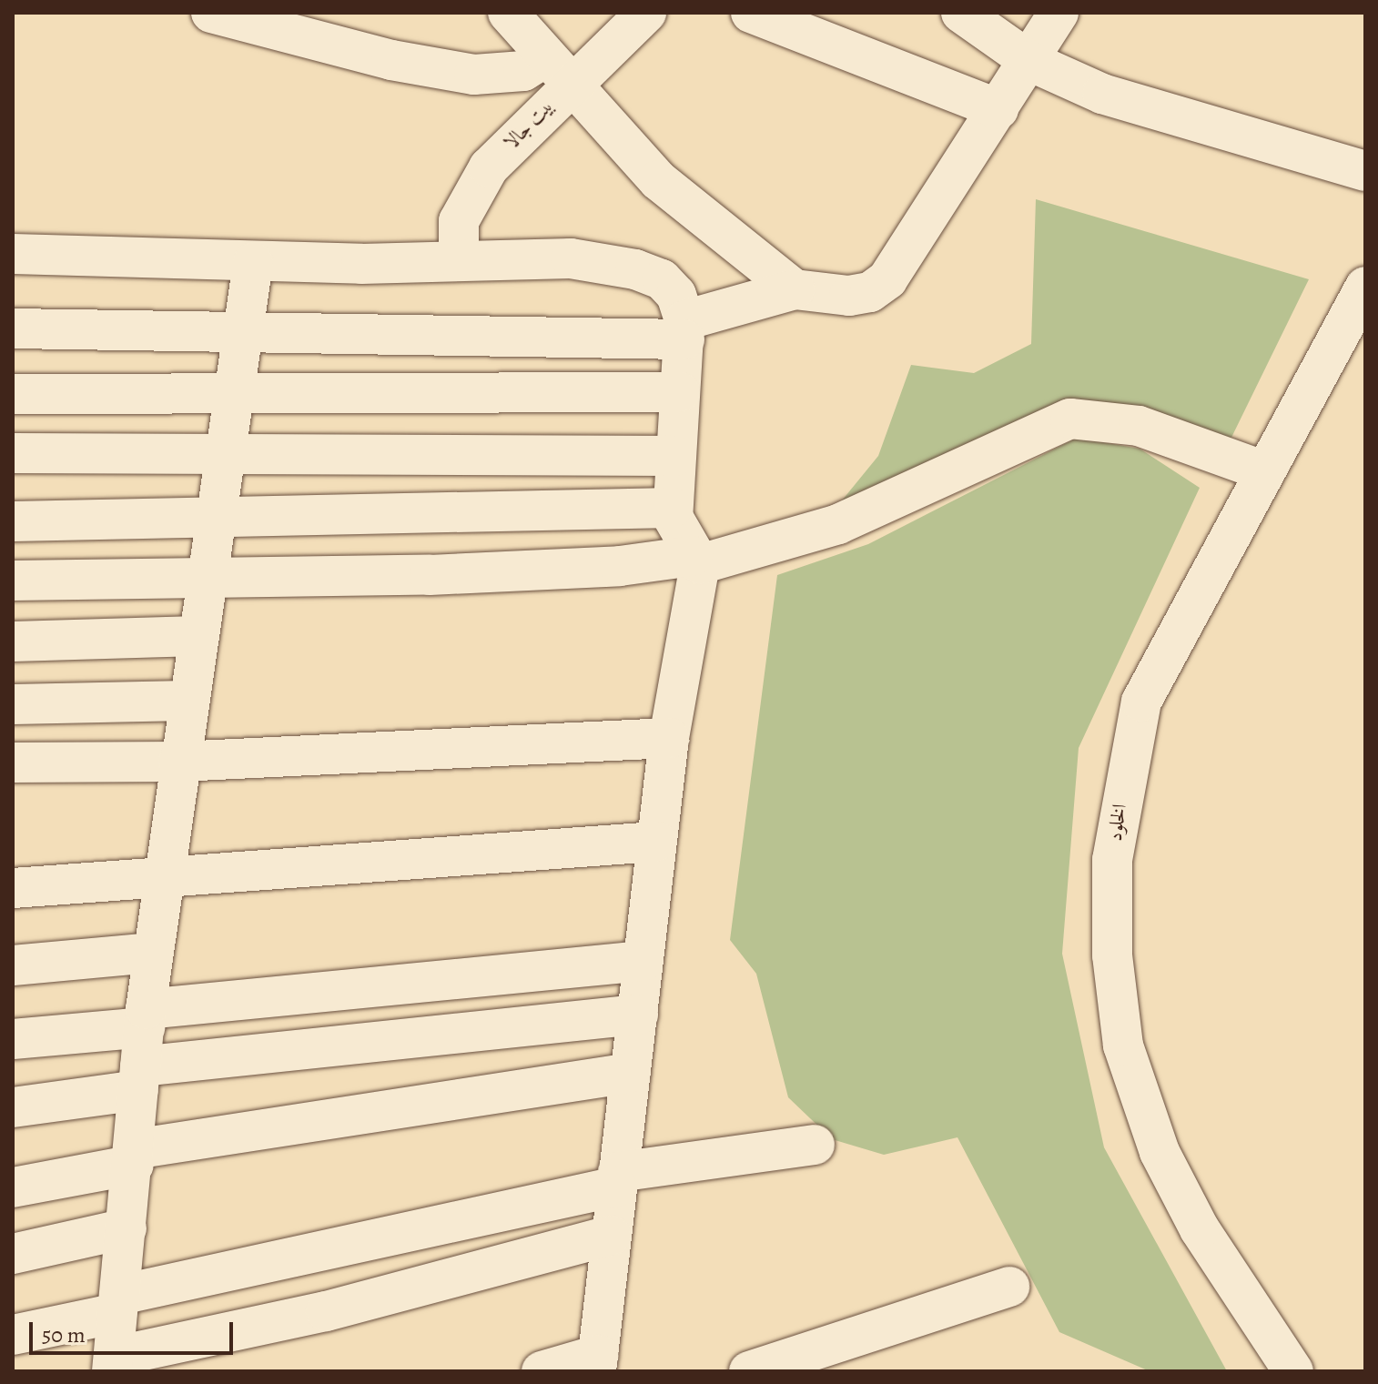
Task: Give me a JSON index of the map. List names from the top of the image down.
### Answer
{
  "streets": {
    "street": ["بيت جالا", "الخلود"]
  },
  "scale_bar": "50 m"
}
